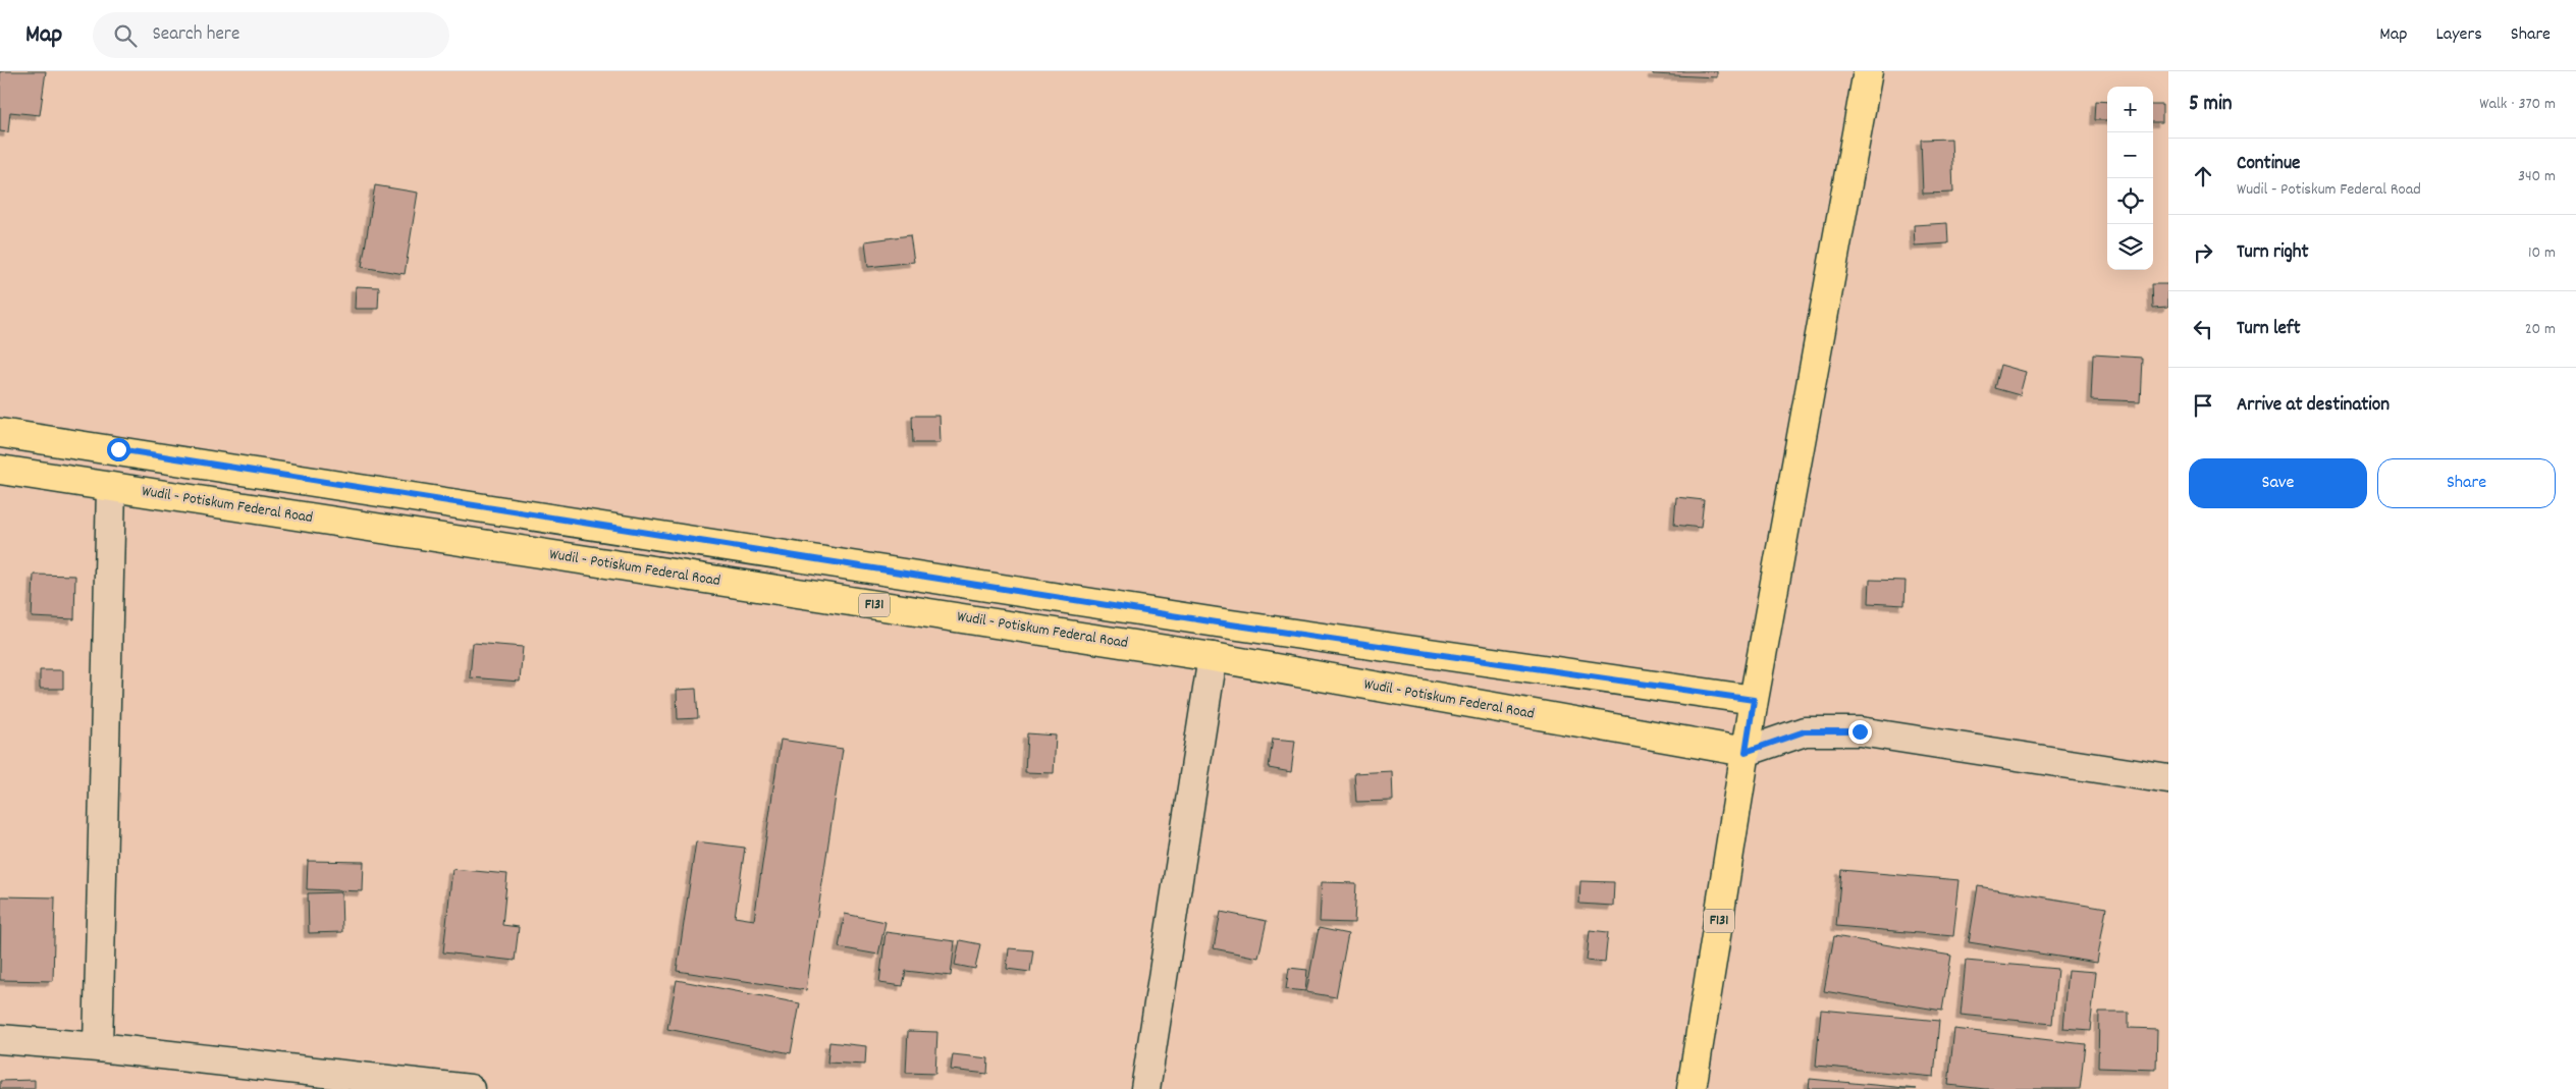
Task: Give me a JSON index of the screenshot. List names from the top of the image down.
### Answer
{
  "streets": {
    "main road": ["Wudil - Potiskum Federal Road", "F131"]
  },
  "crossings": [
    ["Wudil - Potiskum Federal Road", "F131"]
  ],
  "page": {
    "header": "Map",
    "search": "Search here",
    "nav": ["Map", "Layers", "Share"],
    "heading": ["5 min", "Walk · 370 m"],
    "map_buttons": ["+", "−"],
    "list": [
      ["Continue", "Wudil - Potiskum Federal Road", "340 m"],
      ["Turn right", "10 m"],
      ["Turn left", "20 m"],
      "Arrive at destination"
    ],
    "buttons": ["Save", "Share"]
  }
}
